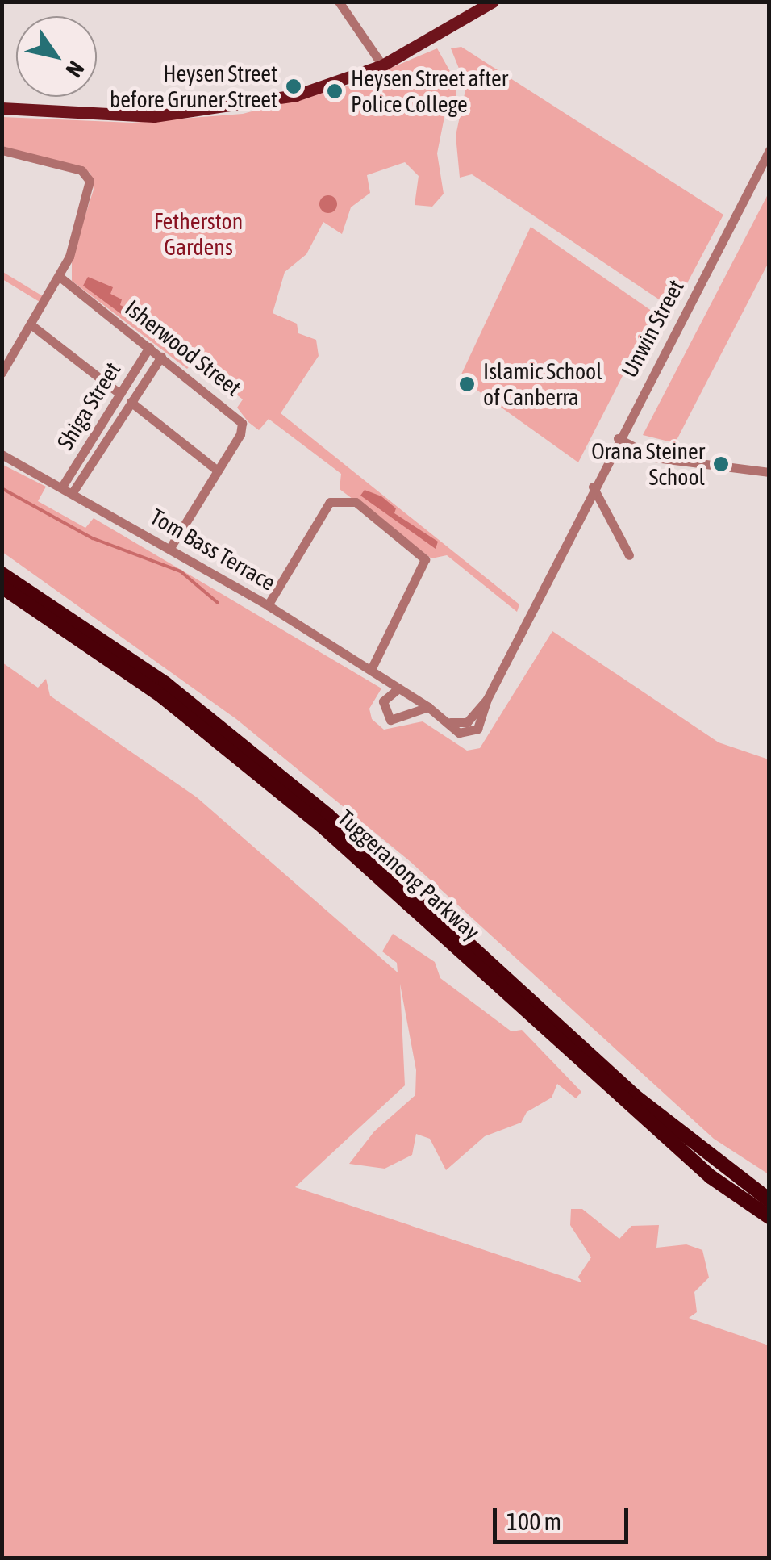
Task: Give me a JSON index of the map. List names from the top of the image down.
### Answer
{
  "streets": {
    "highway": ["Tuggeranong Parkway"],
    "street": [
      "Unwin Street",
      "Isherwood Street",
      "Shiga Street",
      "Tom Bass Terrace"
    ]
  },
  "crossings": [
    ["Unwin Street", "Tom Bass Terrace"],
    ["Isherwood Street", "Shiga Street"],
    ["Isherwood Street", "Tom Bass Terrace"],
    ["Shiga Street", "Tom Bass Terrace"]
  ],
  "parks": ["Fetherston Gardens"],
  "places": [
    "Heysen Street before Gruner Street",
    "Heysen Street after Police College",
    "Islamic School of Canberra",
    "Orana Steiner School"
  ],
  "scale_bar": "100 m",
  "north": "bottom right"
}
